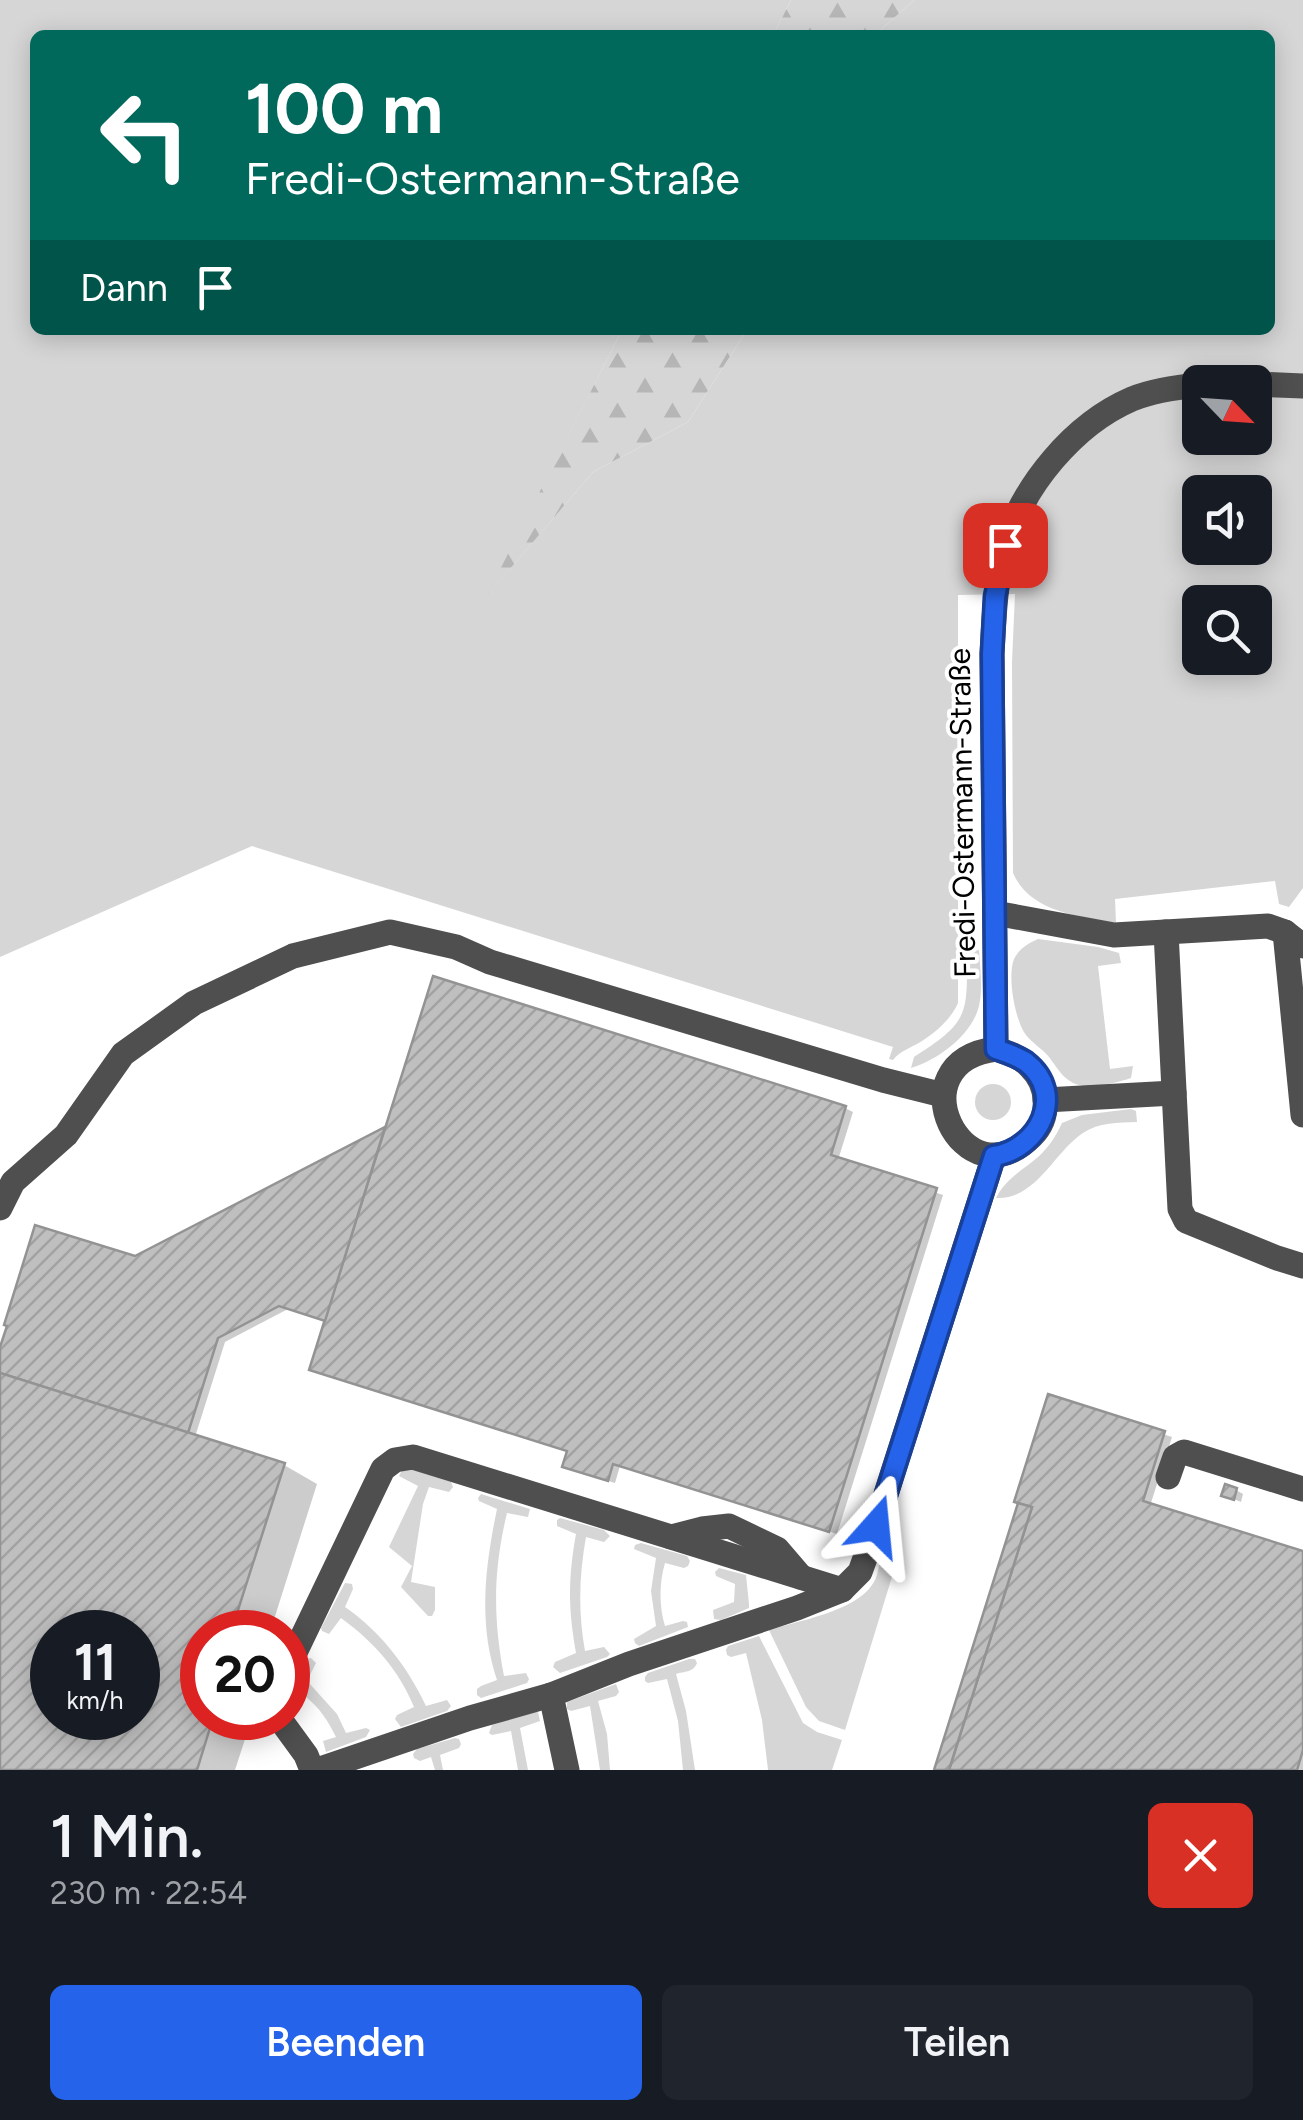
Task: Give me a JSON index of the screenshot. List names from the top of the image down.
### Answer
{
  "streets": {
    "street": ["Fredi-Ostermann-Straße"]
  },
  "north": "bottom right",
  "page": {
    "turn": ["100 m", "Fredi-Ostermann-Straße"],
    "then": "Dann",
    "speed": "11 km/h",
    "limit": "20",
    "heading": ["1 Min.", "230 m · 22:54"],
    "buttons": ["Beenden", "Teilen"]
  }
}
